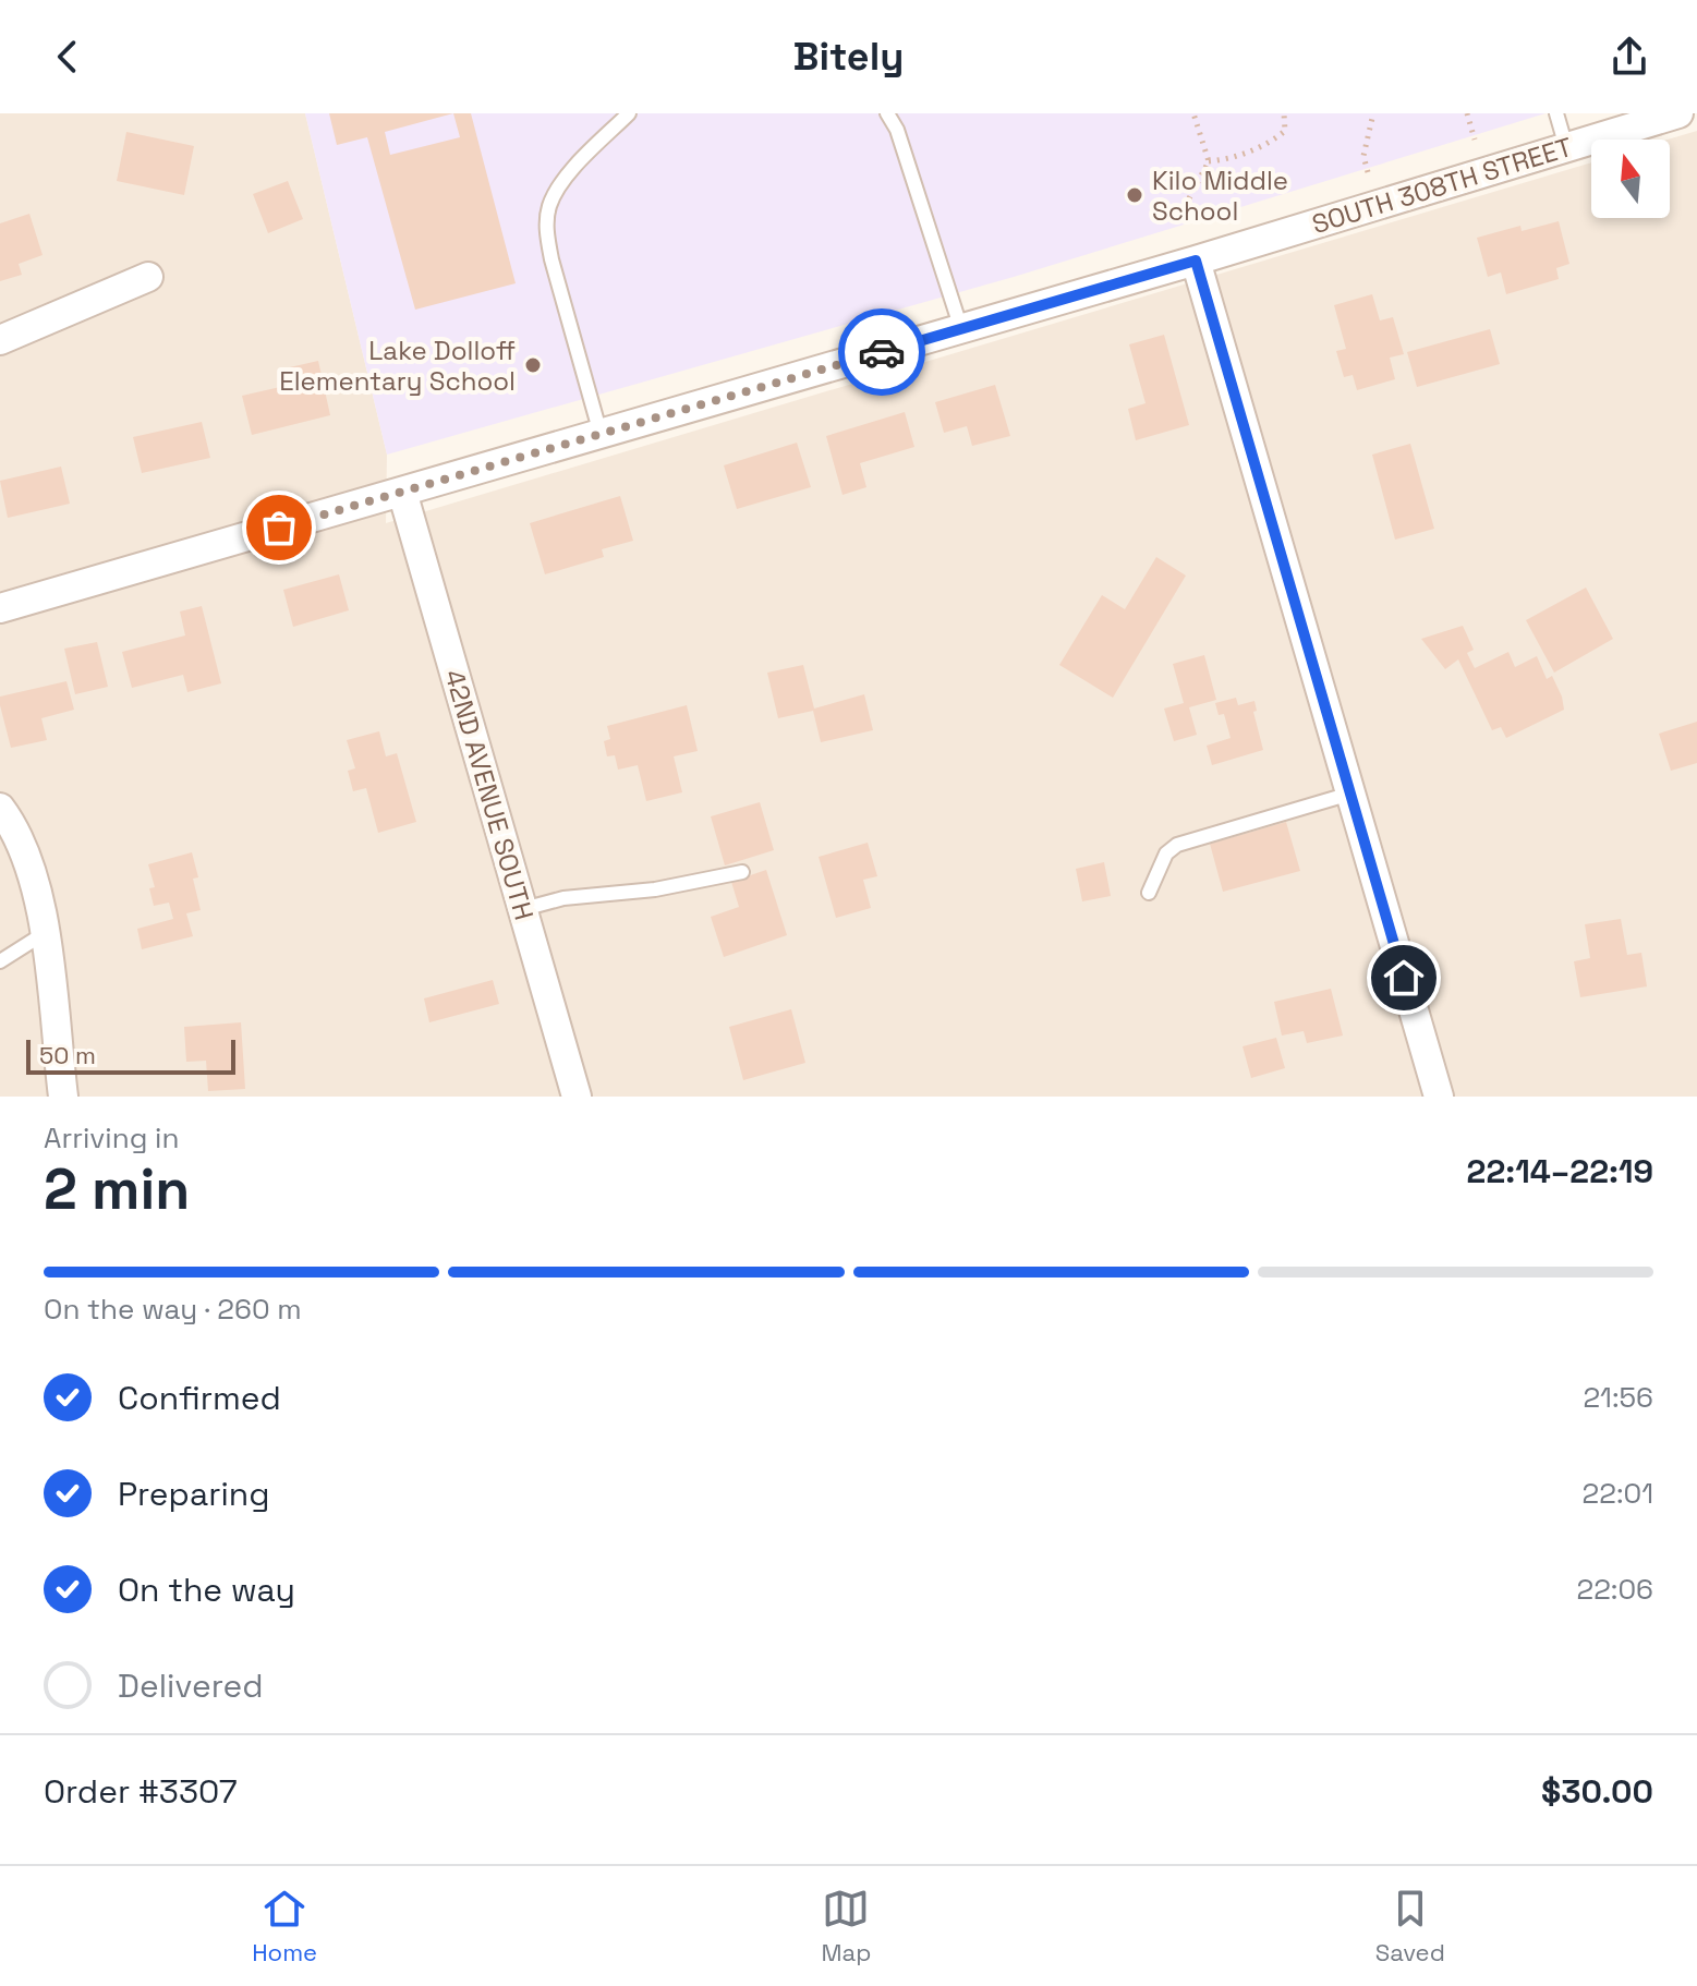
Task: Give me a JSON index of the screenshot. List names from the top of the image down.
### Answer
{
  "streets": {
    "street": ["SOUTH 308TH STREET", "42ND AVENUE SOUTH"]
  },
  "crossings": [
    ["SOUTH 308TH STREET", "42ND AVENUE SOUTH"]
  ],
  "places": ["Kilo Middle School", "Lake Dolloff Elementary School"],
  "scale_bar": "50 m",
  "north": "top",
  "page": {
    "header": "Bitely",
    "scale": "50 m",
    "heading": ["2 min", "Arriving in", "22:14–22:19"],
    "panel": ["Order #3307", "$30.00"],
    "bar": "On the way · 260 m",
    "list": [
      ["Confirmed", "21:56"],
      ["Preparing", "22:01"],
      ["On the way", "22:06"],
      "Delivered"
    ],
    "tabs": ["Home", "Map", "Saved"]
  }
}
